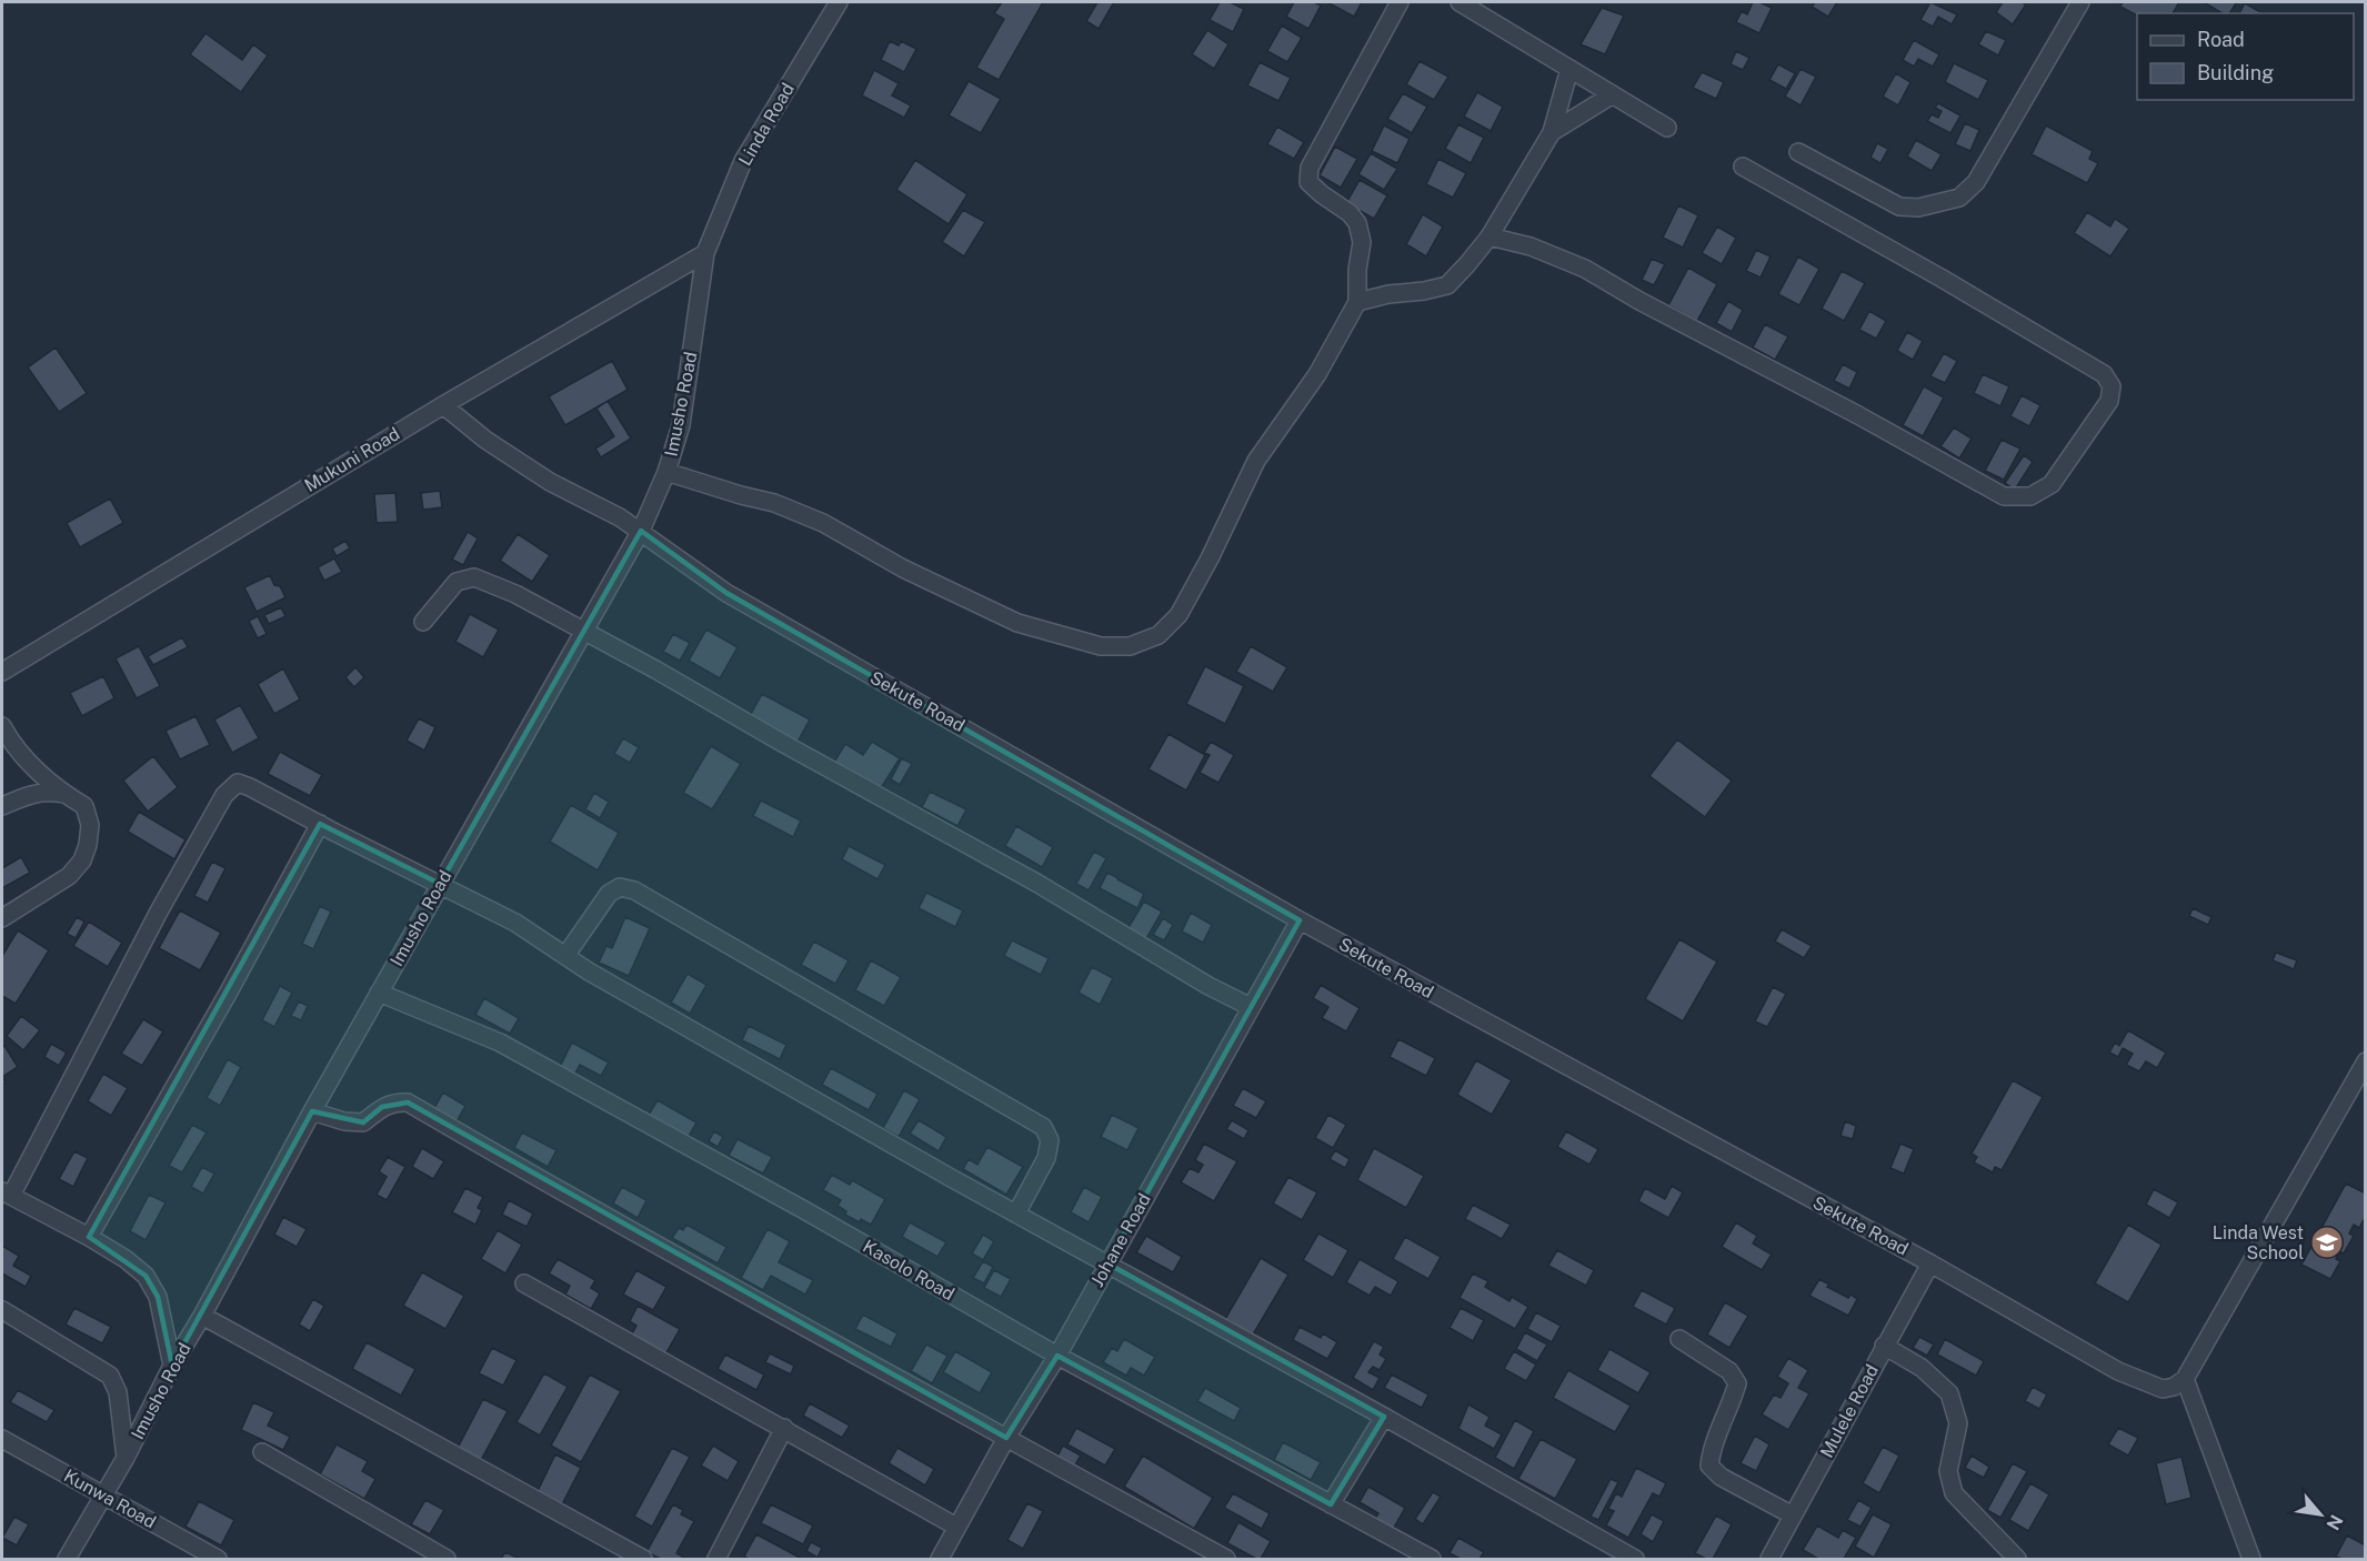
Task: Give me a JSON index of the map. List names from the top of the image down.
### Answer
{
  "streets": {
    "street": [
      "Linda Road",
      "Imusho Road",
      "Mukuni Road",
      "Sekute Road",
      "Johane Road",
      "Kasolo Road",
      "Mulele Road",
      "Kunwa Road"
    ]
  },
  "crossings": [
    ["Linda Road", "Imusho Road"],
    ["Linda Road", "Mukuni Road"],
    ["Imusho Road", "Mukuni Road"],
    ["Imusho Road", "Sekute Road"],
    ["Imusho Road", "Kasolo Road"],
    ["Imusho Road", "Kunwa Road"],
    ["Mukuni Road", "Sekute Road"],
    ["Sekute Road", "Johane Road"],
    ["Sekute Road", "Mulele Road"],
    ["Johane Road", "Kasolo Road"]
  ],
  "places": {
    "school or university": ["Linda West School"]
  },
  "legend": ["Road", "Building"],
  "north": "bottom right"
}
